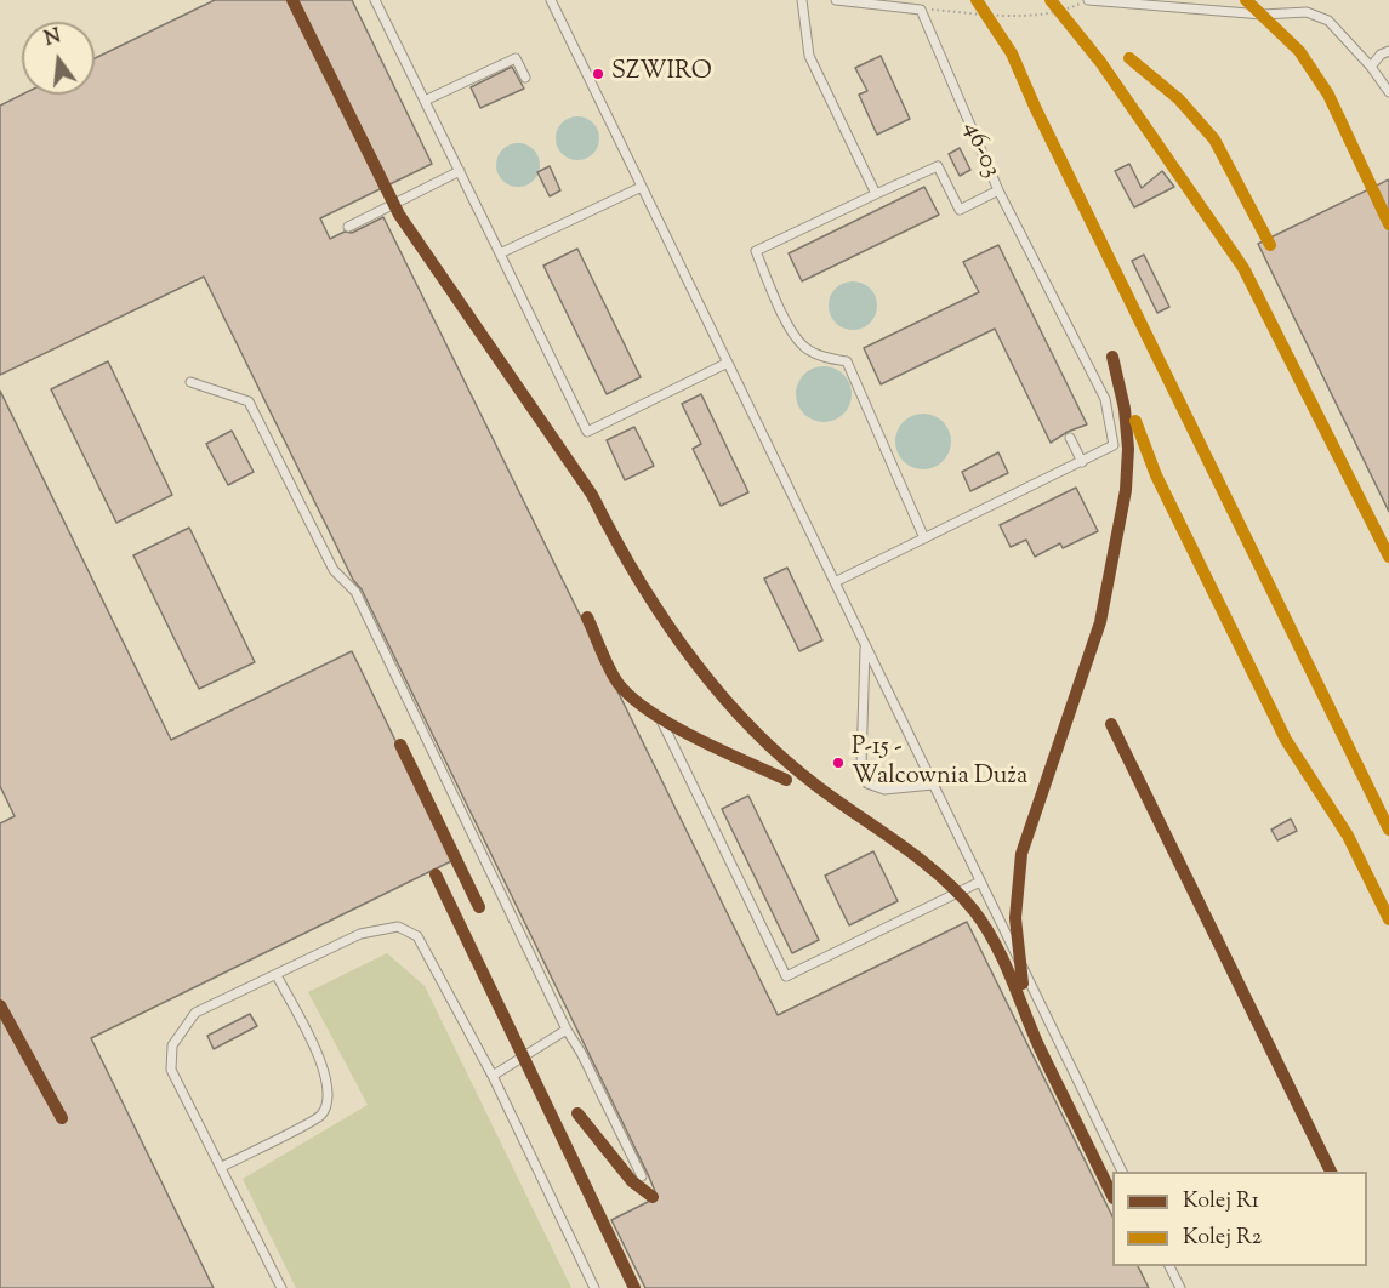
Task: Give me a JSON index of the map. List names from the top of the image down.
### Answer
{
  "streets": {
    "lane": ["46-03"]
  },
  "places": ["SZWIRO", "P-15 - Walcownia Duża"],
  "lines": ["rail line R1", "rail line R2"],
  "legend": ["Kolej R1", "Kolej R2"],
  "north": "top"
}
